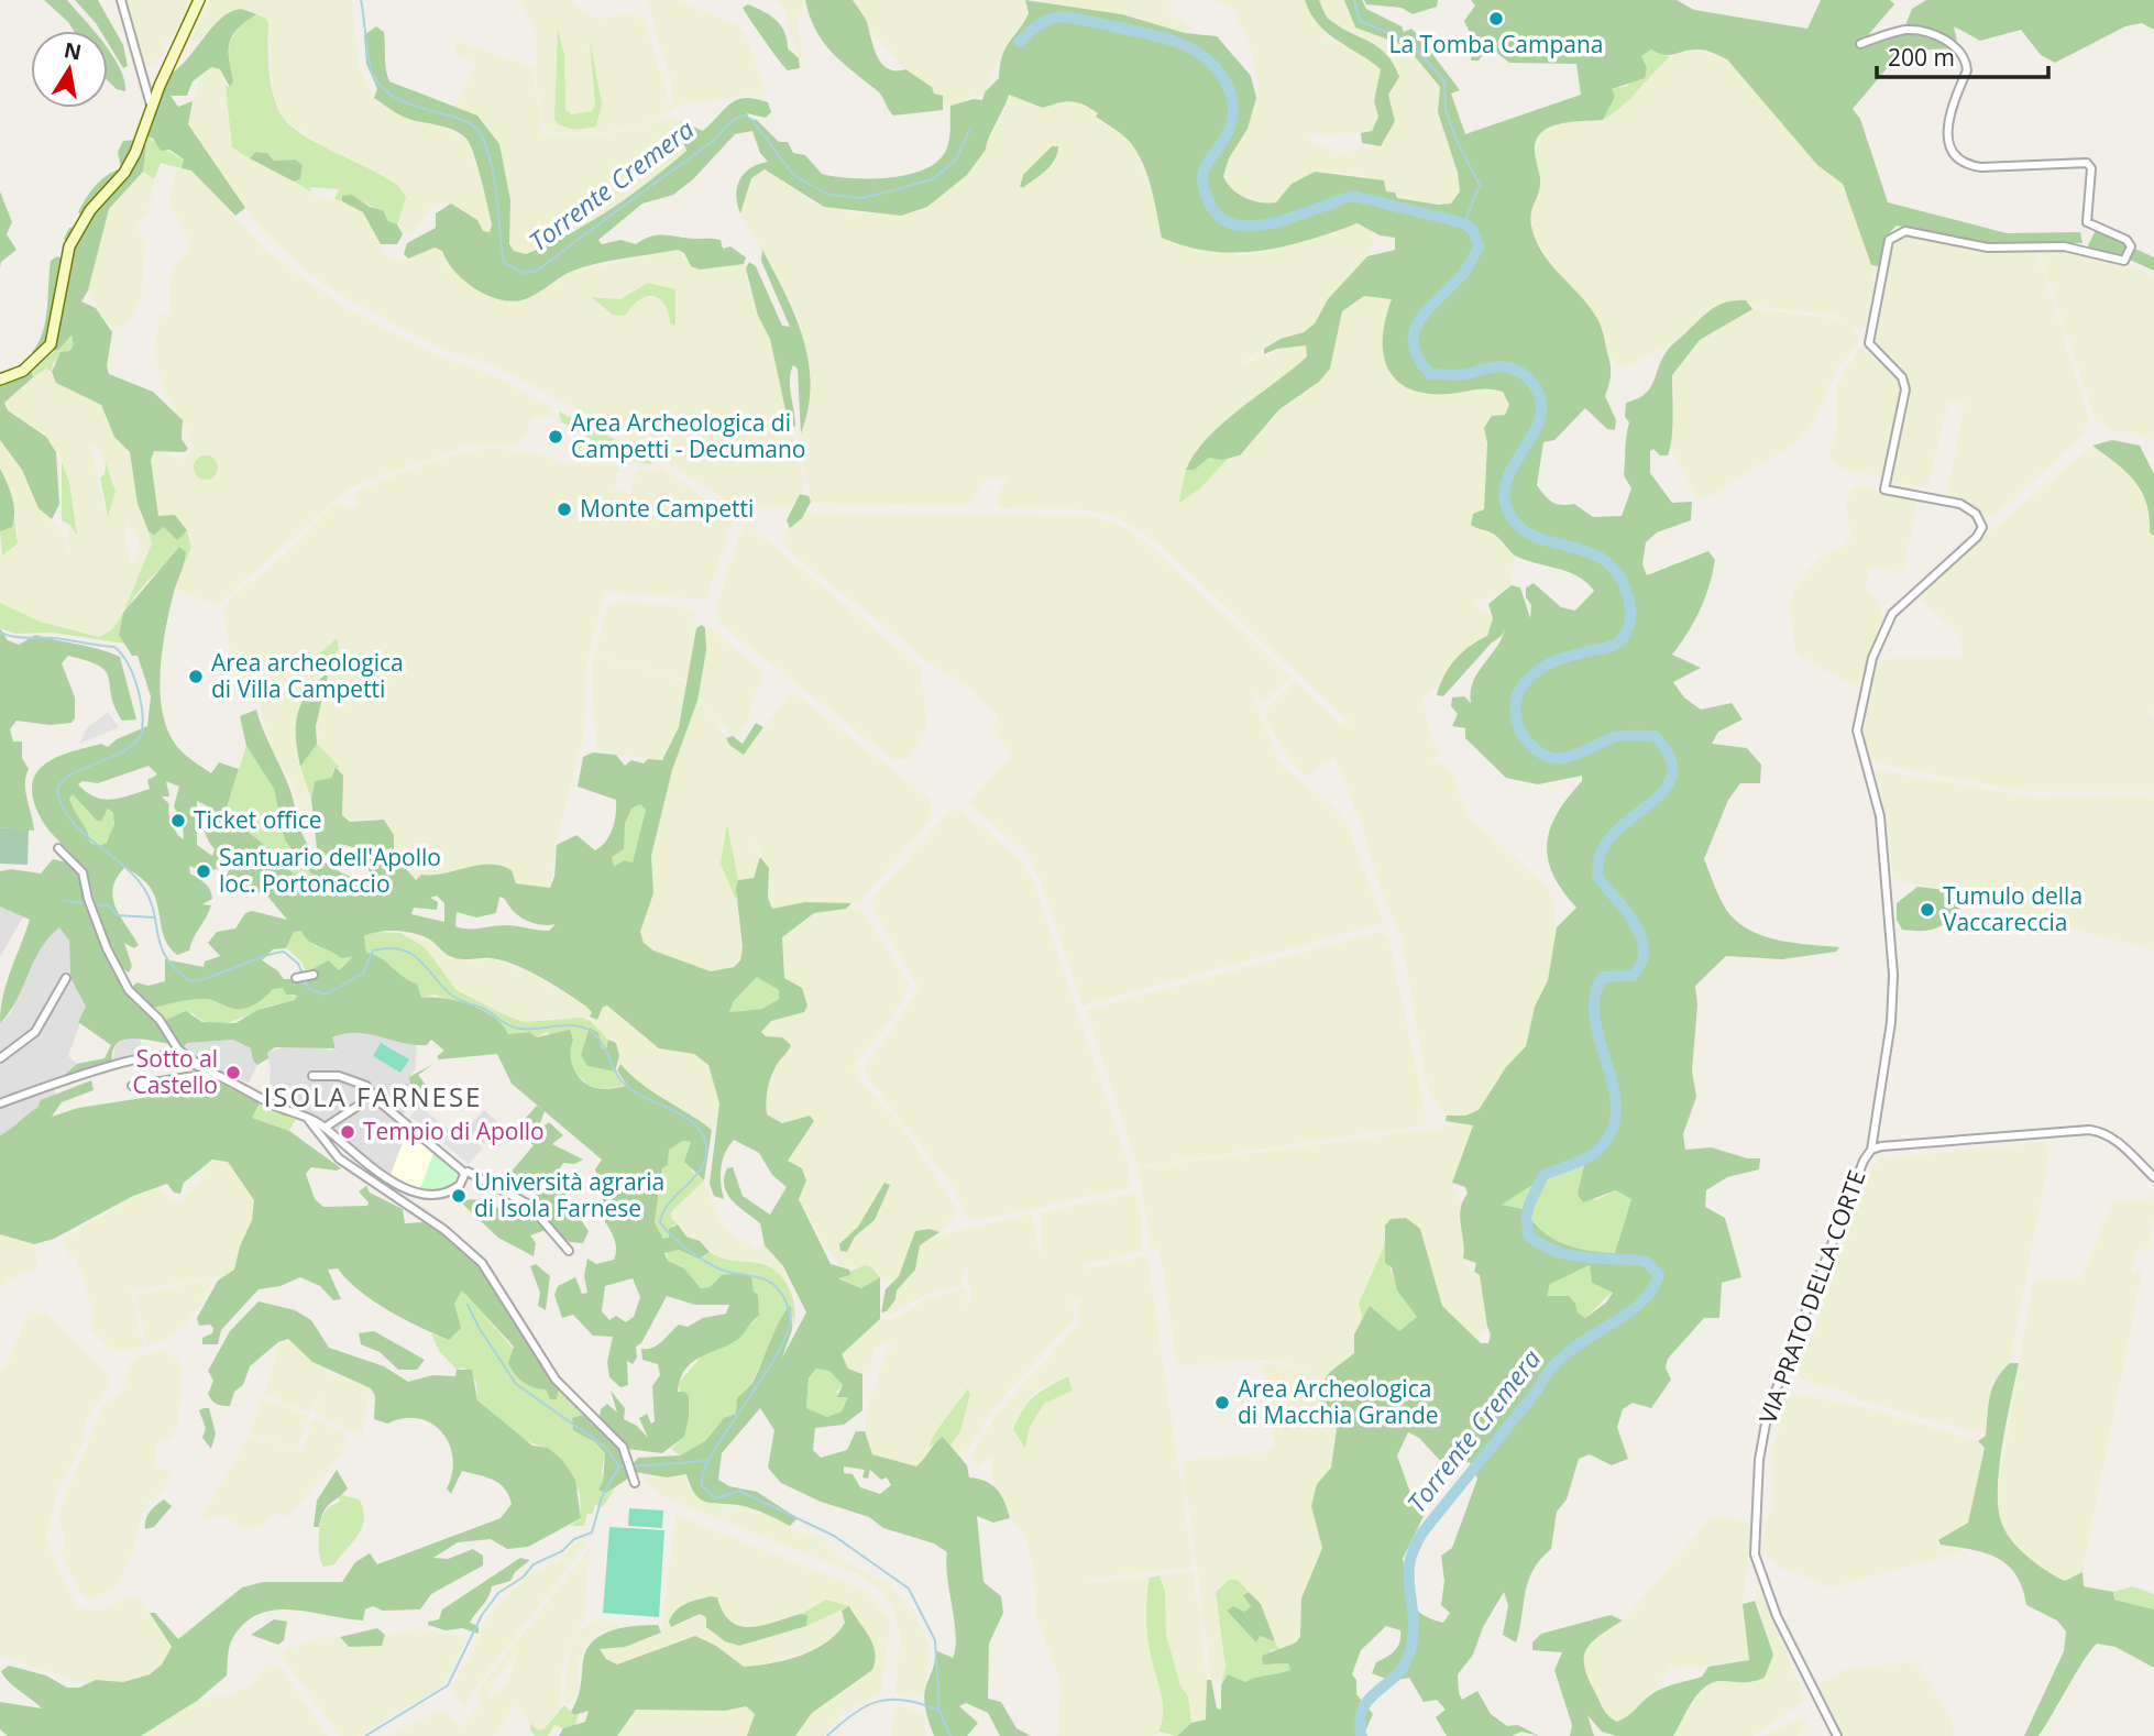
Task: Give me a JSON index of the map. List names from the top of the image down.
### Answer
{
  "streets": {
    "street": ["VIA PRATO DELLA CORTE"]
  },
  "districts": ["ISOLA FARNESE"],
  "water": ["Torrente Cremera"],
  "places": [
    "La Tomba Campana",
    "Area Archeologica di Campetti - Decumano",
    "Monte Campetti",
    "Area archeologica di Villa Campetti",
    "Ticket office",
    "Santuario dell'Apollo loc. Portonaccio",
    "Tumulo della Vaccareccia",
    "Sotto al Castello",
    "Tempio di Apollo",
    "Università agraria di Isola Farnese",
    "Area Archeologica di Macchia Grande"
  ],
  "scale_bar": "200 m",
  "north": "top"
}
